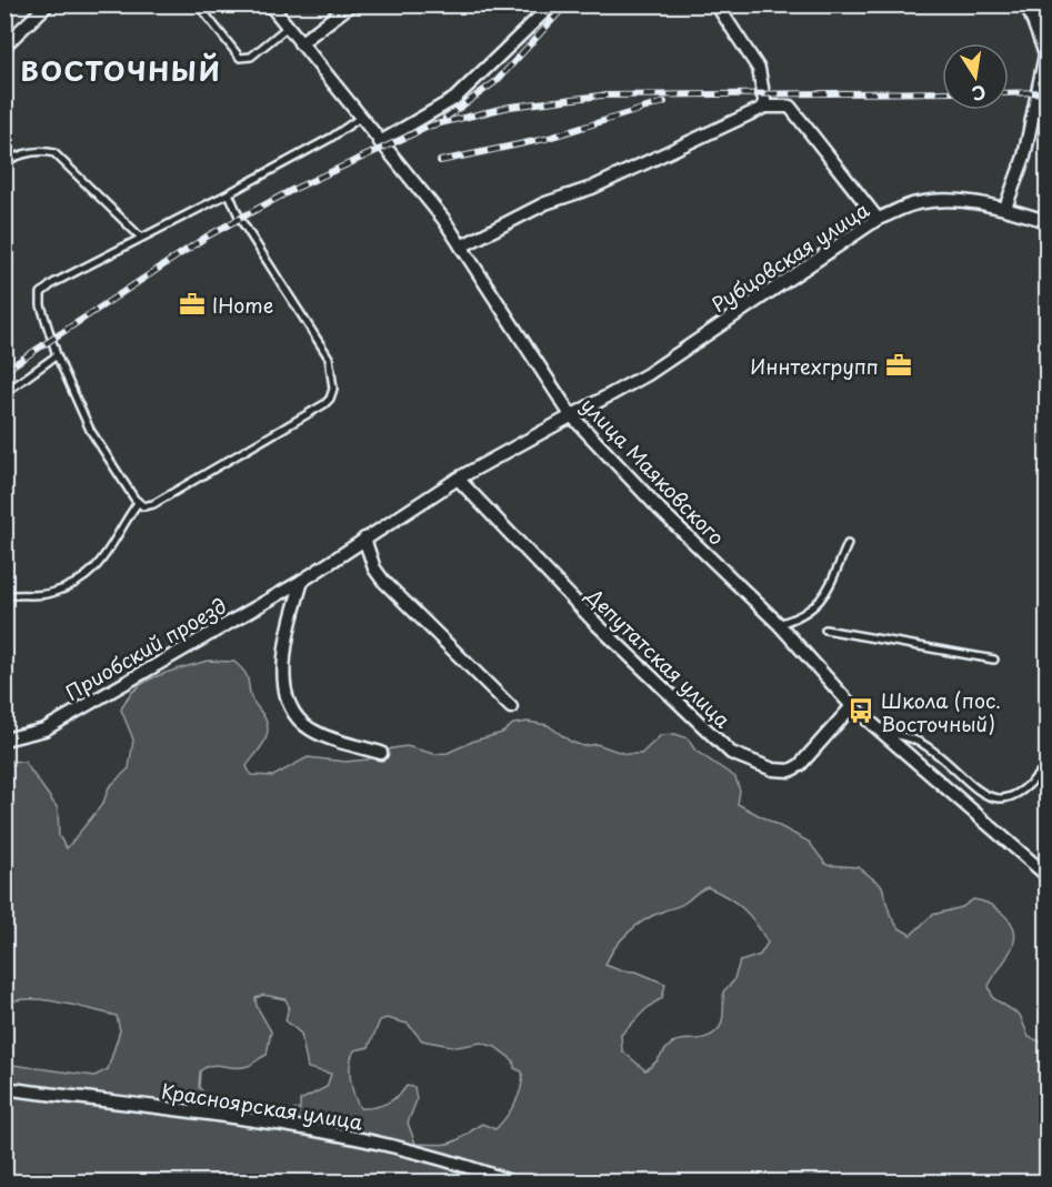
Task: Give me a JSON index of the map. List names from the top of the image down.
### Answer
{
  "streets": {
    "street": [
      "Рубцовская улица",
      "улица Маяковского",
      "Приобский проезд",
      "Депутатская улица",
      "Красноярская улица"
    ]
  },
  "crossings": [
    ["Рубцовская улица", "улица Маяковского"],
    ["Рубцовская улица", "Приобский проезд"],
    ["улица Маяковского", "Приобский проезд"],
    ["улица Маяковского", "Депутатская улица"],
    ["Приобский проезд", "Депутатская улица"]
  ],
  "districts": ["ВОСТОЧНЫЙ"],
  "places": {
    "office": ["IHome", "Иннтехгрупп"],
    "bus stop": ["Школа (пос. Восточный)"]
  },
  "north": "bottom"
}
